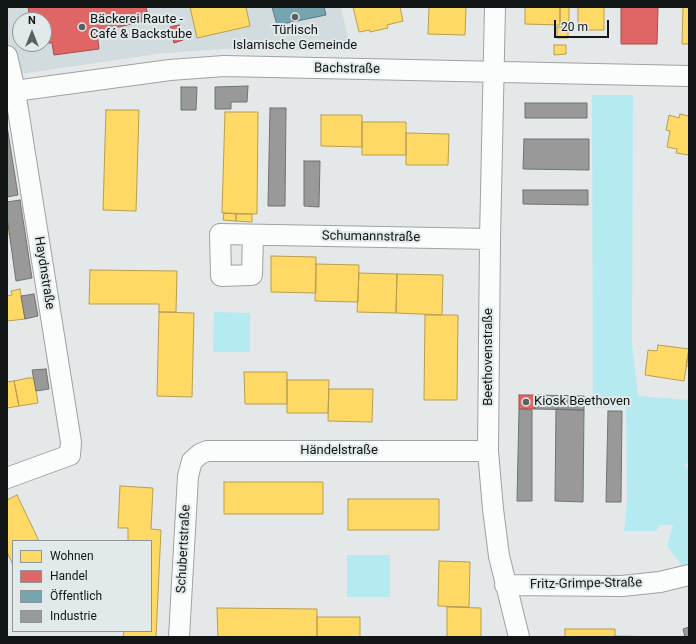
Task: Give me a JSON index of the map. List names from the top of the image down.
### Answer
{
  "streets": {
    "street": [
      "Bachstraße",
      "Schumannstraße",
      "Haydnstraße",
      "Beethovenstraße",
      "Händelstraße",
      "Schubertstraße",
      "Fritz-Grimpe-Straße"
    ]
  },
  "crossings": [
    ["Bachstraße", "Haydnstraße"],
    ["Bachstraße", "Beethovenstraße"],
    ["Schumannstraße", "Beethovenstraße"],
    ["Beethovenstraße", "Händelstraße"],
    ["Beethovenstraße", "Fritz-Grimpe-Straße"],
    ["Händelstraße", "Schubertstraße"]
  ],
  "places": ["Türlisch Islamische Gemeinde", "Bäckerei Raute - Café & Backstube", "Kiosk Beethoven"],
  "legend": [
    "Wohnen",
    "Handel",
    "Öffentlich",
    "Industrie"
  ],
  "scale_bar": "20 m",
  "north": "top"
}
